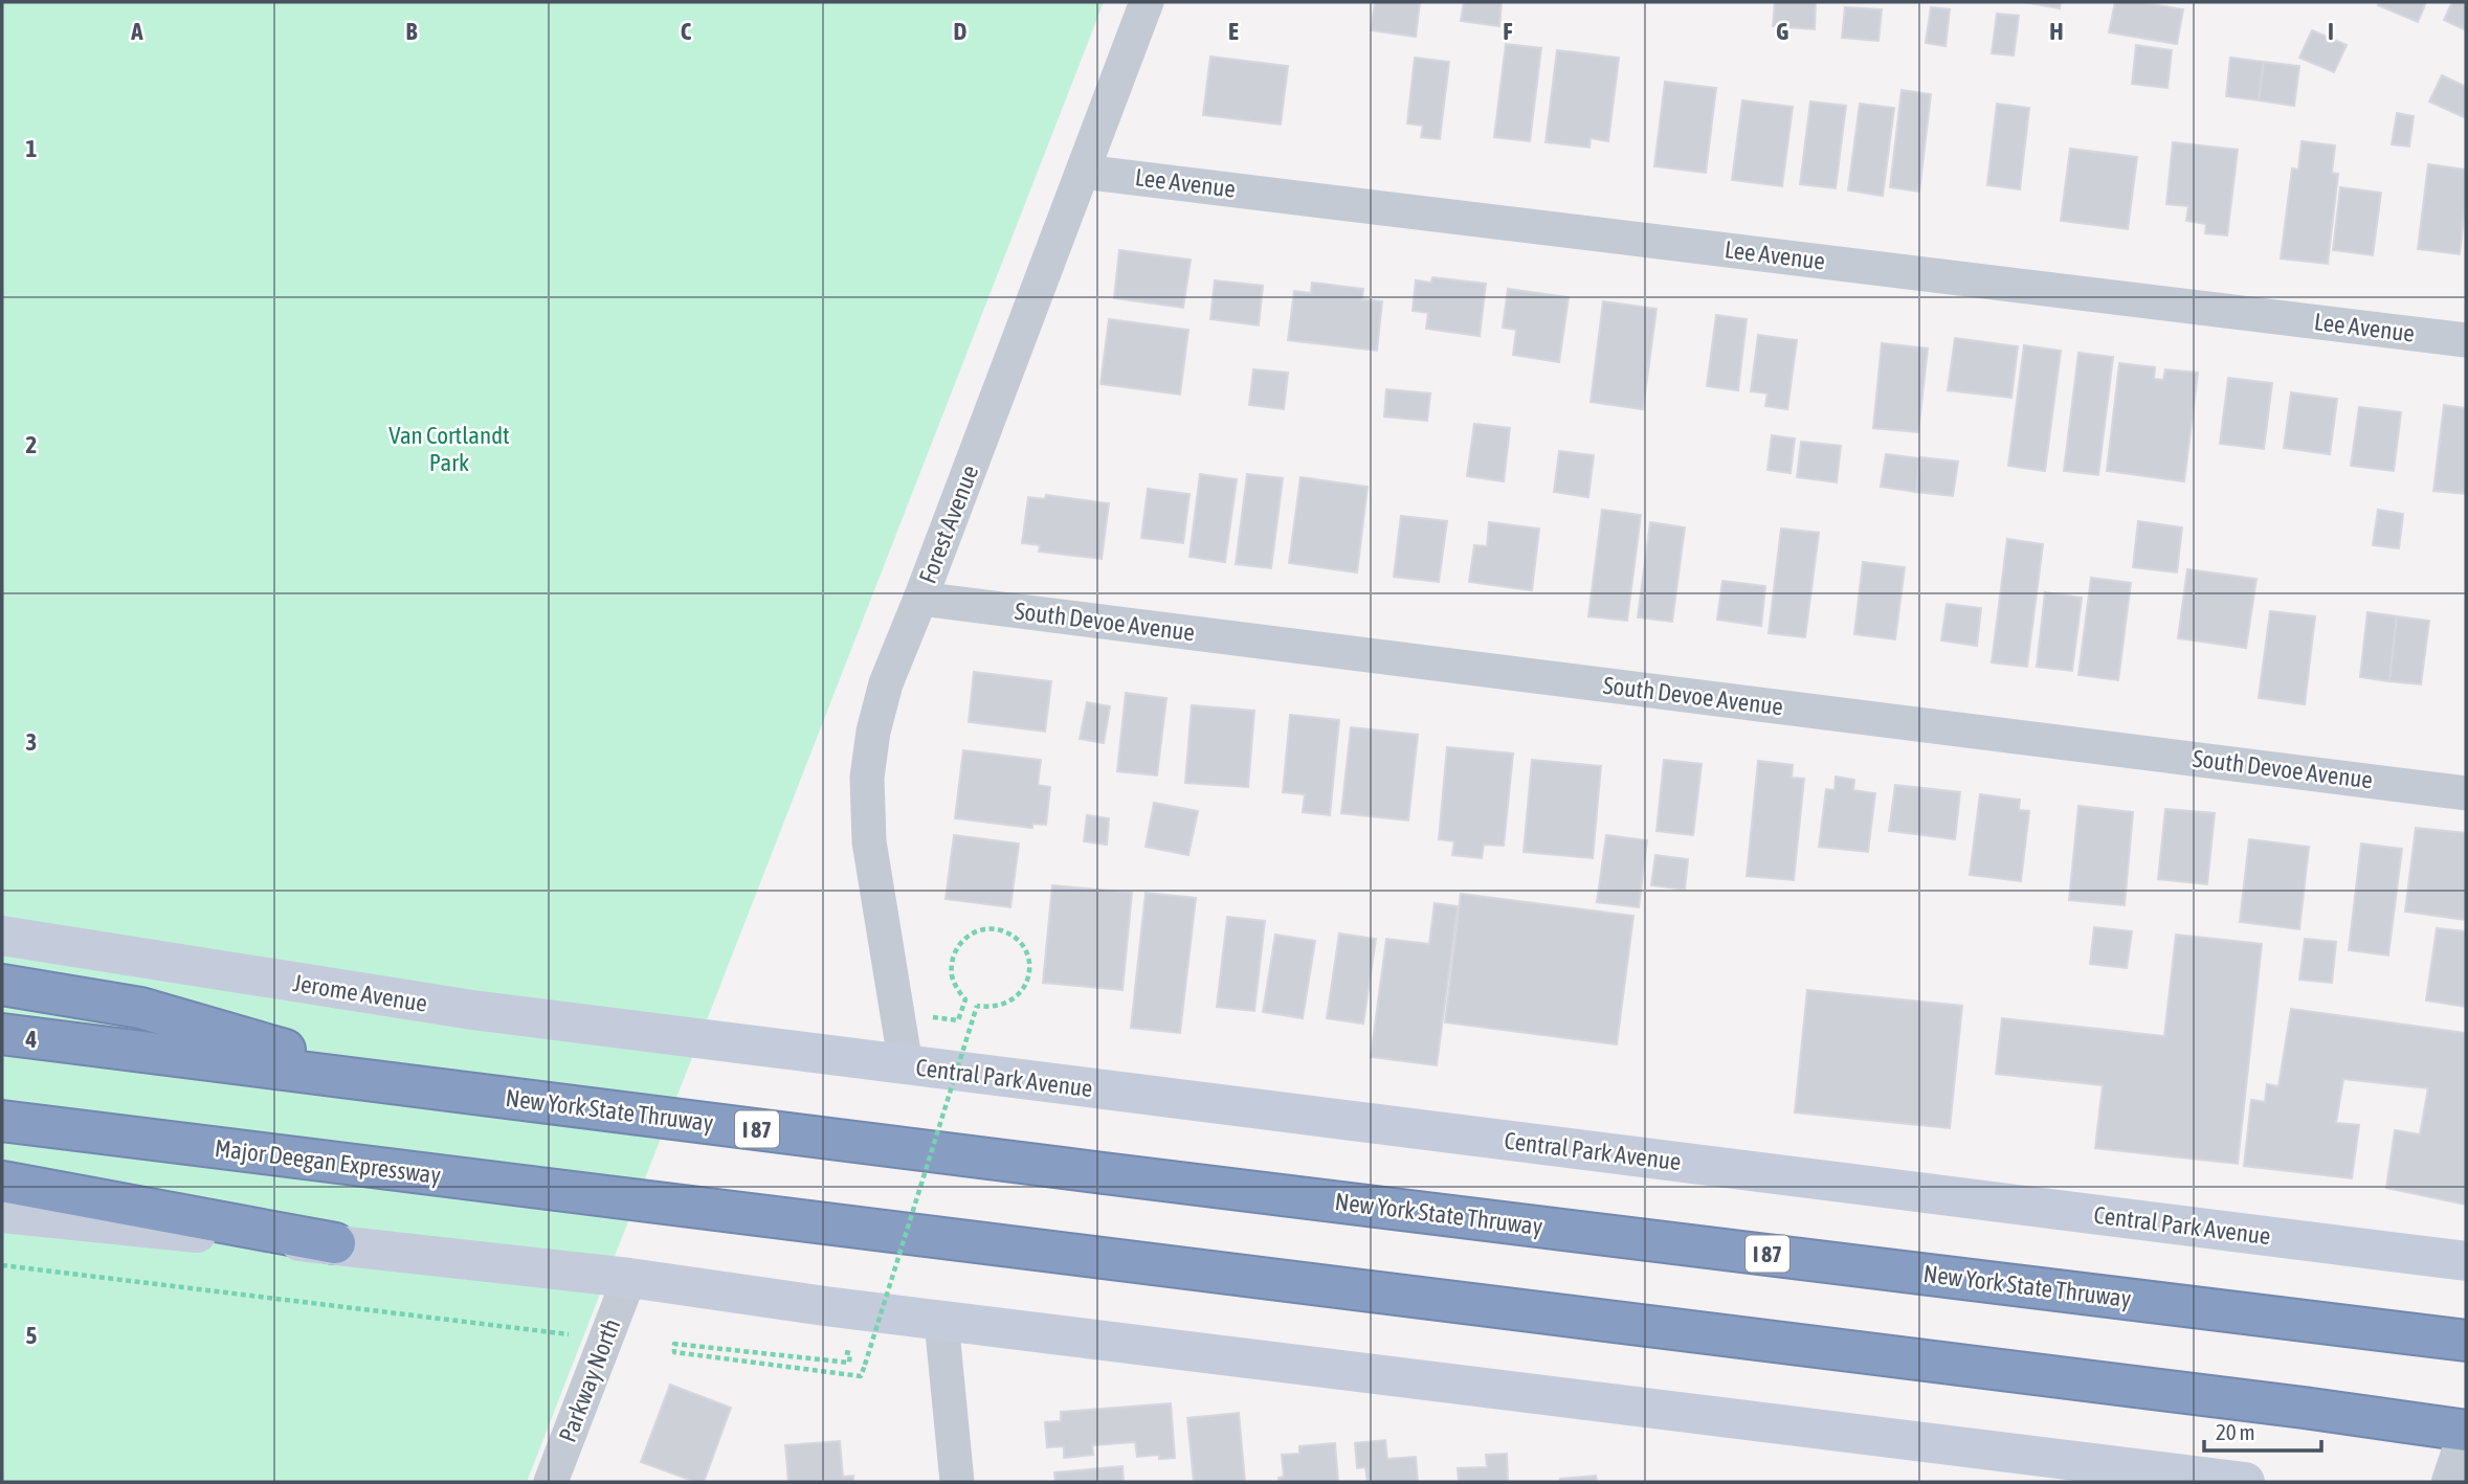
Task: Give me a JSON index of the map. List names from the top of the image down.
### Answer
{
  "streets": {
    "highway": ["New York State Thruway", "I 87", "Major Deegan Expressway"],
    "main road": ["Jerome Avenue", "Central Park Avenue"],
    "street": [
      "Lee Avenue",
      "Forest Avenue",
      "South Devoe Avenue",
      "Parkway North"
    ]
  },
  "crossings": [
    ["Lee Avenue", "Forest Avenue"],
    ["Forest Avenue", "South Devoe Avenue"],
    ["Forest Avenue", "Central Park Avenue"],
    ["Jerome Avenue", "Central Park Avenue"],
    ["New York State Thruway", "I 87"]
  ],
  "parks": ["Van Cortlandt Park"],
  "scale_bar": "20 m",
  "grid": {
    "columns": [
      "A",
      "B",
      "C",
      "D",
      "E",
      "F",
      "G",
      "H",
      "I"
    ],
    "rows": [
      "1",
      "2",
      "3",
      "4",
      "5"
    ]
  }
}
